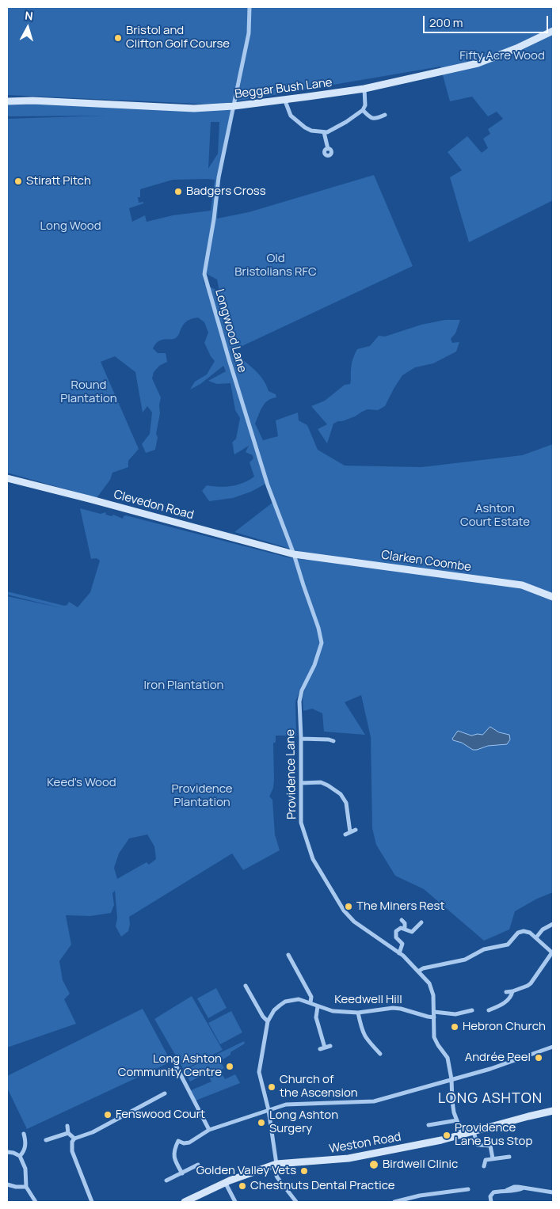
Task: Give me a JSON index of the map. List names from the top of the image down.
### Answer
{
  "streets": {
    "main road": [
      "Beggar Bush Lane",
      "Clevedon Road",
      "Clarken Coombe",
      "Weston Road"
    ],
    "street": ["Longwood Lane", "Providence Lane", "Keedwell Hill"]
  },
  "crossings": [
    ["Beggar Bush Lane", "Longwood Lane"],
    ["Longwood Lane", "Clevedon Road"],
    ["Longwood Lane", "Clarken Coombe"],
    ["Longwood Lane", "Providence Lane"],
    ["Clevedon Road", "Clarken Coombe"],
    ["Clevedon Road", "Providence Lane"],
    ["Clarken Coombe", "Providence Lane"],
    ["Providence Lane", "Keedwell Hill"],
    ["Providence Lane", "Weston Road"],
    ["Keedwell Hill", "Weston Road"]
  ],
  "districts": ["LONG ASHTON"],
  "parks": [
    "Fifty Acre Wood",
    "Long Wood",
    "Old Bristolians RFC",
    "Round Plantation",
    "Ashton Court Estate",
    "Iron Plantation",
    "Keed's Wood",
    "Providence Plantation"
  ],
  "places": [
    "Bristol and Clifton Golf Course",
    "Stiratt Pitch",
    "Badgers Cross",
    "The Miners Rest",
    "Hebron Church",
    "Andrée Peel",
    "Long Ashton Community Centre",
    "Church of the Ascension",
    "Fenswood Court",
    "Long Ashton Surgery",
    "Providence Lane Bus Stop",
    "Birdwell Clinic",
    "Golden Valley Vets",
    "Chestnuts Dental Practice"
  ],
  "scale_bar": "200 m",
  "north": "top"
}
